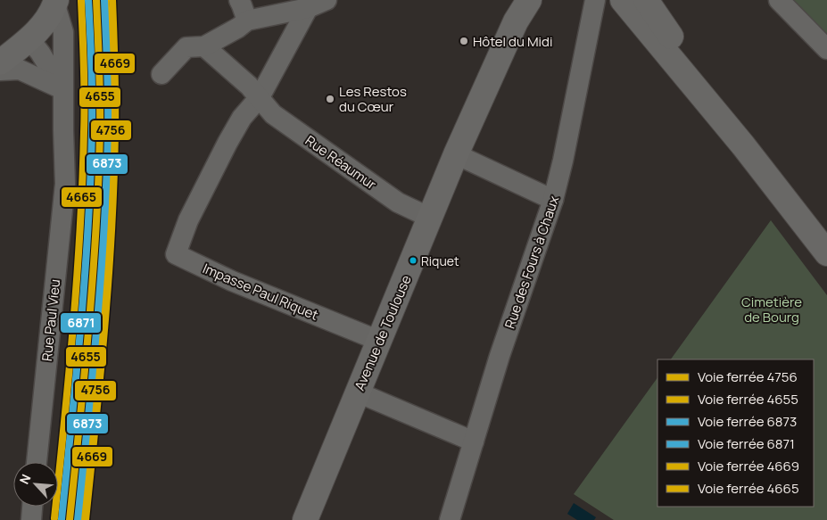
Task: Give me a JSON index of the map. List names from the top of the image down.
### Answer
{
  "streets": {
    "main road": ["Avenue de Toulouse"],
    "street": [
      "Rue Réaumur",
      "Rue des Fours à Chaux",
      "Impasse Paul Riquet",
      "Rue Paul Vieu"
    ]
  },
  "crossings": [
    ["Rue Réaumur", "Impasse Paul Riquet"],
    ["Rue Réaumur", "Avenue de Toulouse"],
    ["Impasse Paul Riquet", "Avenue de Toulouse"]
  ],
  "parks": ["Cimetière de Bourg"],
  "places": ["Hôtel du Midi", "Les Restos du Cœur", "Riquet"],
  "lines": [
    "rail line 4756",
    "rail line 4655",
    "rail line 6873",
    "rail line 6871",
    "rail line 4669",
    "rail line 4665"
  ],
  "legend": [
    "Voie ferrée 4756",
    "Voie ferrée 4655",
    "Voie ferrée 6873",
    "Voie ferrée 6871",
    "Voie ferrée 4669",
    "Voie ferrée 4665"
  ],
  "north": "top left"
}
